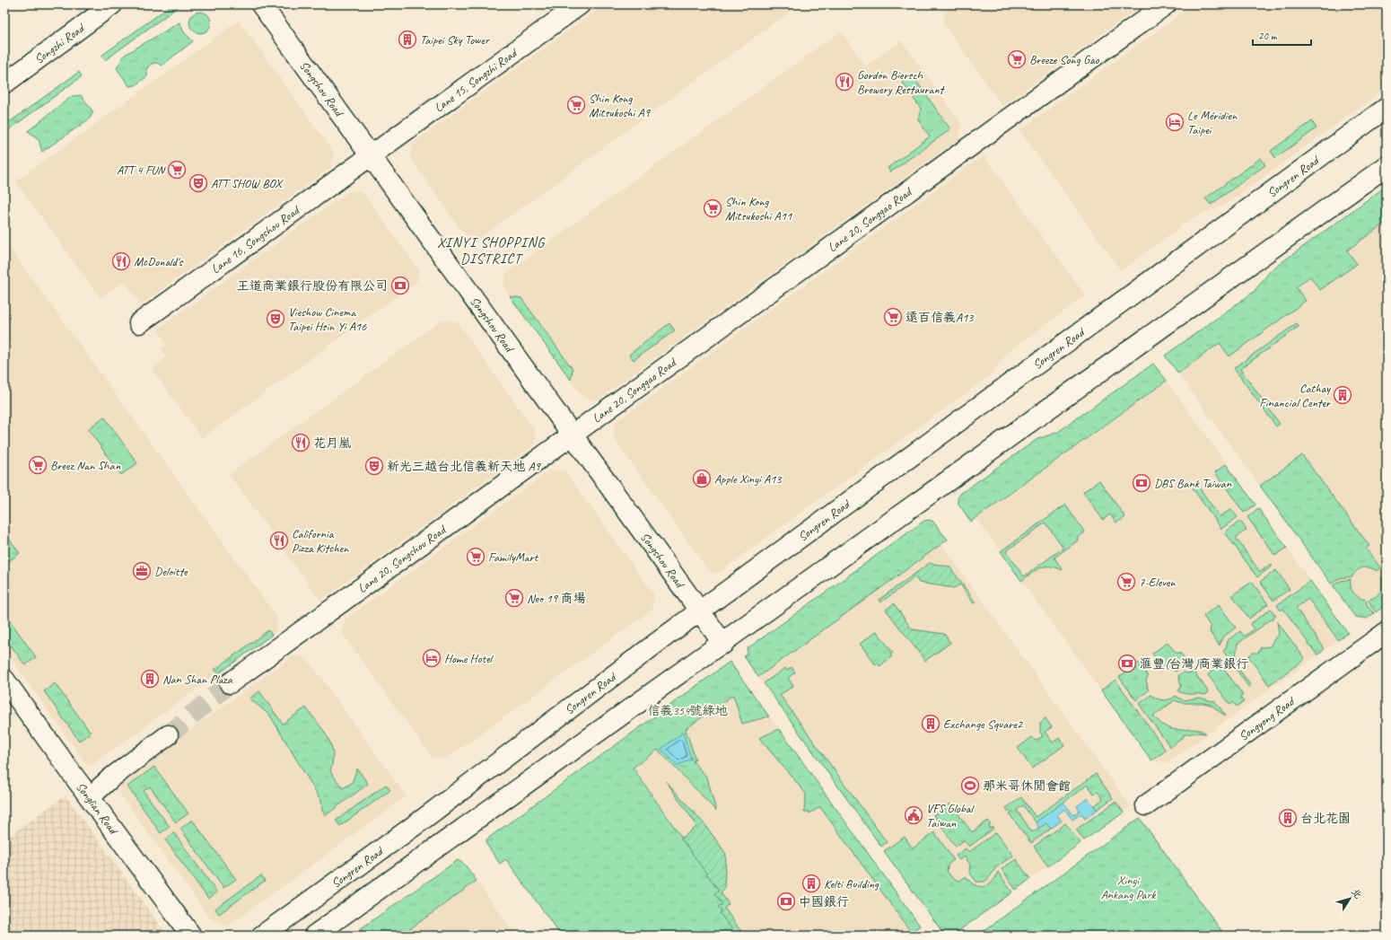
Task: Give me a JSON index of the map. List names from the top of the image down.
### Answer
{
  "streets": {
    "street": [
      "Songzhi Road",
      "Lane 15, Songzhi Road",
      "Songshou Road",
      "Songren Road",
      "Lane 20, Songgao Road",
      "Lane 16, Songshou Road",
      "Lane 20, Songshou Road",
      "Songyong Road",
      "Songlian Road"
    ]
  },
  "crossings": [
    ["Lane 15, Songzhi Road", "Songshou Road"],
    ["Lane 15, Songzhi Road", "Lane 16, Songshou Road"],
    ["Songshou Road", "Songren Road"],
    ["Songshou Road", "Lane 20, Songgao Road"],
    ["Songshou Road", "Lane 16, Songshou Road"],
    ["Songshou Road", "Lane 20, Songshou Road"],
    ["Lane 20, Songgao Road", "Lane 20, Songshou Road"]
  ],
  "districts": ["XINYI SHOPPING DISTRICT"],
  "parks": ["信義354號綠地", "Xinyi Ankang Park"],
  "places": {
    "building": [
      "Taipei Sky Tower",
      "Cathay Financial Center",
      "Nan Shan Plaza",
      "Exchange Square2",
      "台北花園",
      "Kelti Building"
    ],
    "supermarket": [
      "Breeze Song Gao",
      "Shin Kong Mitsukoshi A9",
      "ATT 4 FUN",
      "Shin Kong Mitsukoshi A11",
      "遠百信義A13",
      "Breez Nan Shan",
      "FamilyMart",
      "7-Eleven",
      "Neo 19 商場"
    ],
    "restaurant": [
      "Gordon Biersch Brewery Restaurant",
      "McDonald's",
      "花月嵐",
      "California Pizza Kitchen"
    ],
    "hotel": ["Le Méridien Taipei", "Home Hotel"],
    "theatre": ["ATT SHOW BOX", "Vieshow Cinema Taipei Hsin Yi A16", "新光三越台北信義新天地 A9"],
    "bank": [
      "王道商業銀行股份有限公司",
      "DBS Bank Taiwan",
      "滙豐(台灣)商業銀行",
      "中國銀行"
    ],
    "shop": ["Apple Xinyi A13"],
    "office": ["Deloitte"],
    "sports": ["那米哥休閒會館"],
    "public building": ["VFS Global Taiwan"]
  },
  "scale_bar": "20 m",
  "north": "top right"
}
